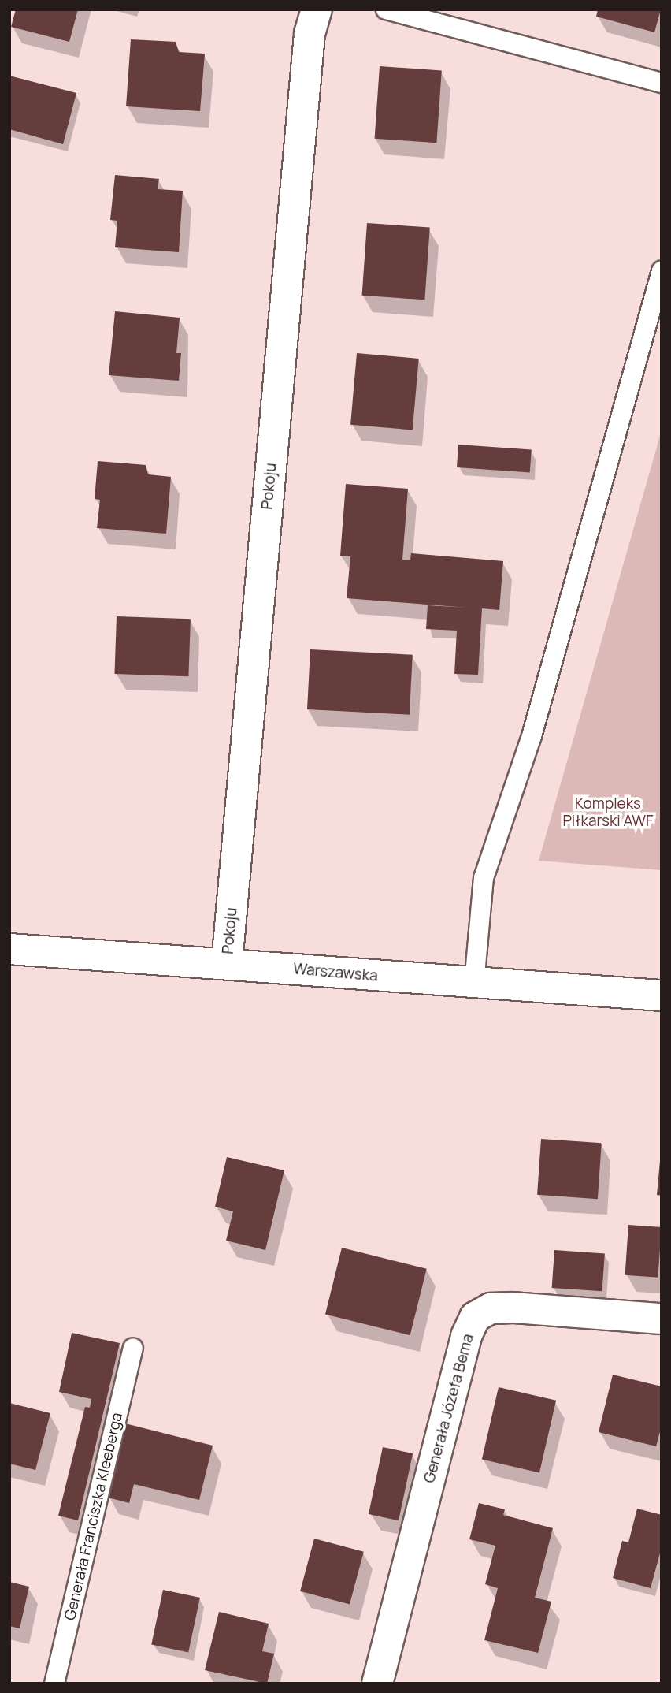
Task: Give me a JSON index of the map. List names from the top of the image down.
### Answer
{
  "streets": {
    "street": ["Pokoju", "Warszawska", "Generała Józefa Bema"],
    "lane": ["Generała Franciszka Kleeberga"]
  },
  "crossings": [
    ["Pokoju", "Warszawska"]
  ],
  "parks": ["Kompleks Piłkarski AWF"]
}
